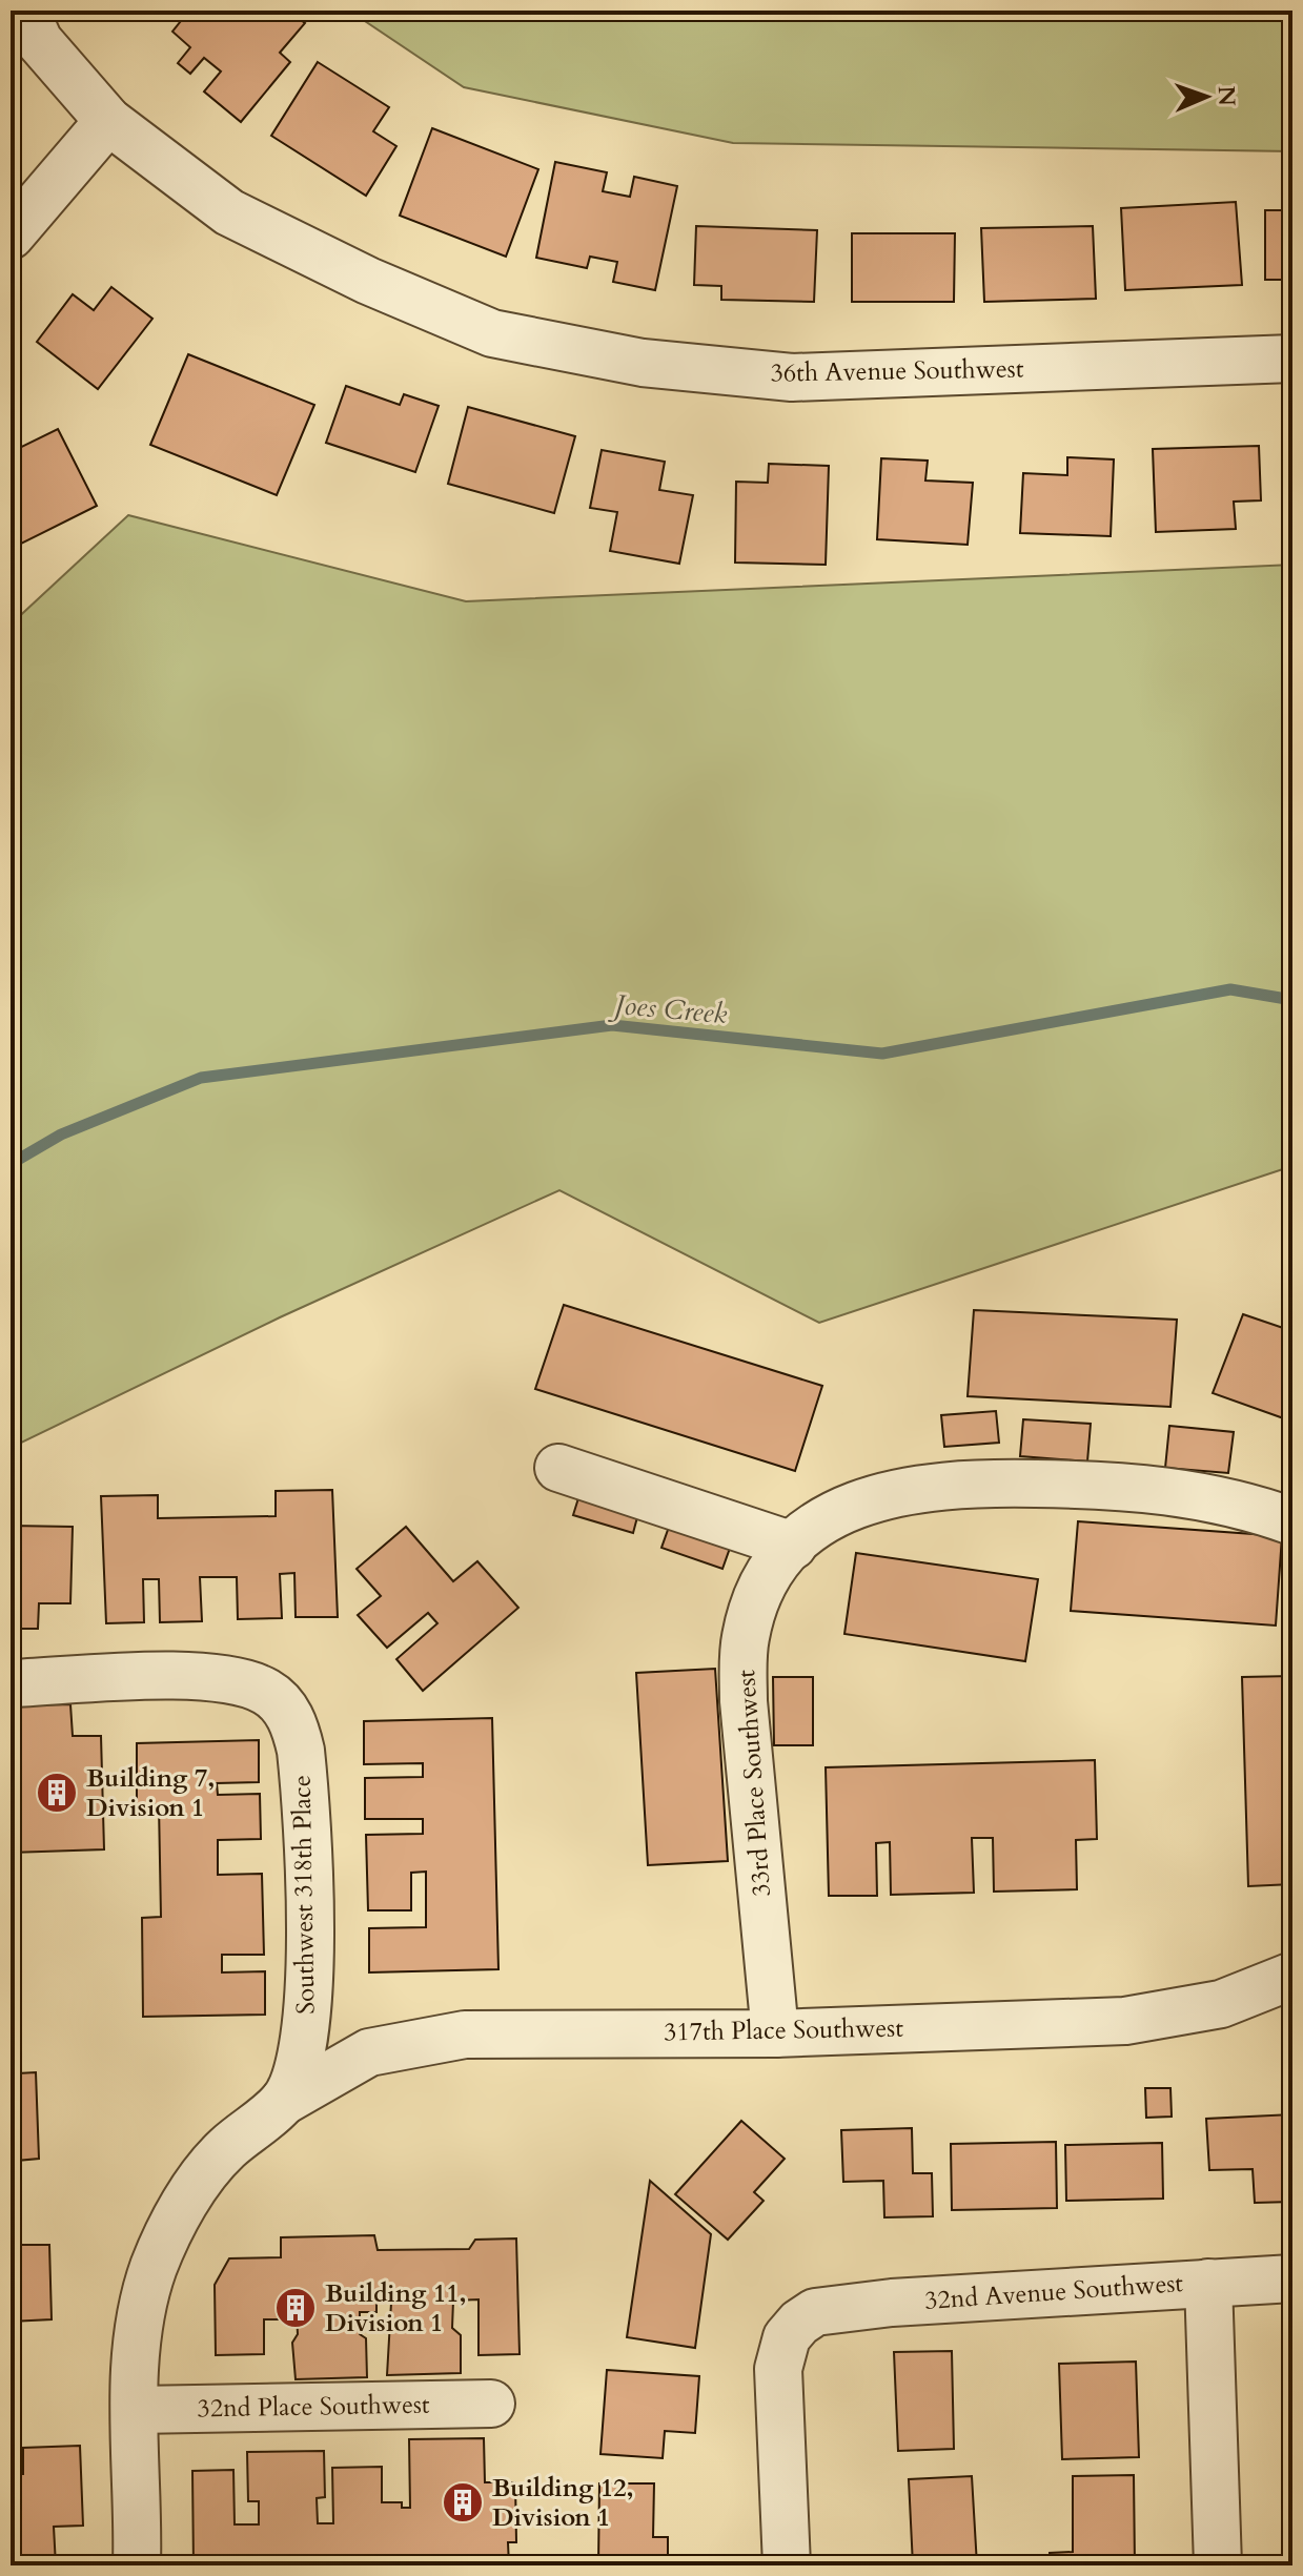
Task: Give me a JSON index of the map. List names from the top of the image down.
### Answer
{
  "streets": {
    "street": [
      "36th Avenue Southwest",
      "33rd Place Southwest",
      "Southwest 318th Place",
      "317th Place Southwest",
      "32nd Avenue Southwest",
      "32nd Place Southwest"
    ]
  },
  "crossings": [
    ["33rd Place Southwest", "317th Place Southwest"],
    ["Southwest 318th Place", "317th Place Southwest"],
    ["Southwest 318th Place", "32nd Place Southwest"]
  ],
  "water": ["Joes Creek"],
  "places": {
    "building": ["Building 7, Division 1", "Building 11, Division 1", "Building 12, Division 1"]
  },
  "north": "right"
}
